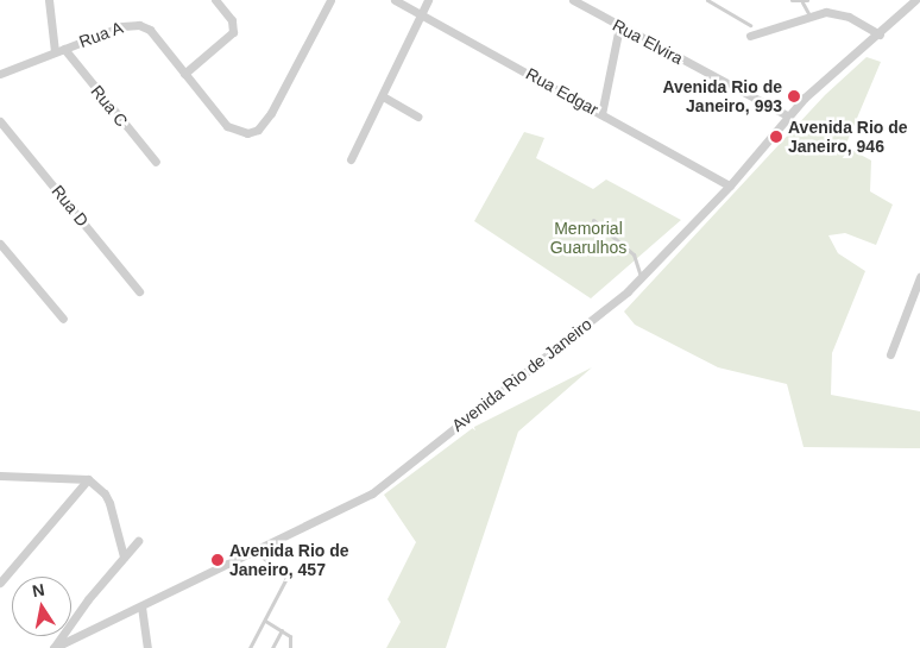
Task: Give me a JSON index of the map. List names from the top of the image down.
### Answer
{
  "streets": {
    "street": [
      "Rua A",
      "Rua Elvira",
      "Rua Edgar",
      "Rua C",
      "Rua D",
      "Avenida Rio de Janeiro"
    ]
  },
  "crossings": [
    ["Rua A", "Rua C"],
    ["Rua Elvira", "Avenida Rio de Janeiro"],
    ["Rua Edgar", "Avenida Rio de Janeiro"]
  ],
  "parks": ["Memorial Guarulhos"],
  "places": ["Avenida Rio de Janeiro, 993", "Avenida Rio de Janeiro, 946", "Avenida Rio de Janeiro, 457"],
  "north": "top"
}
